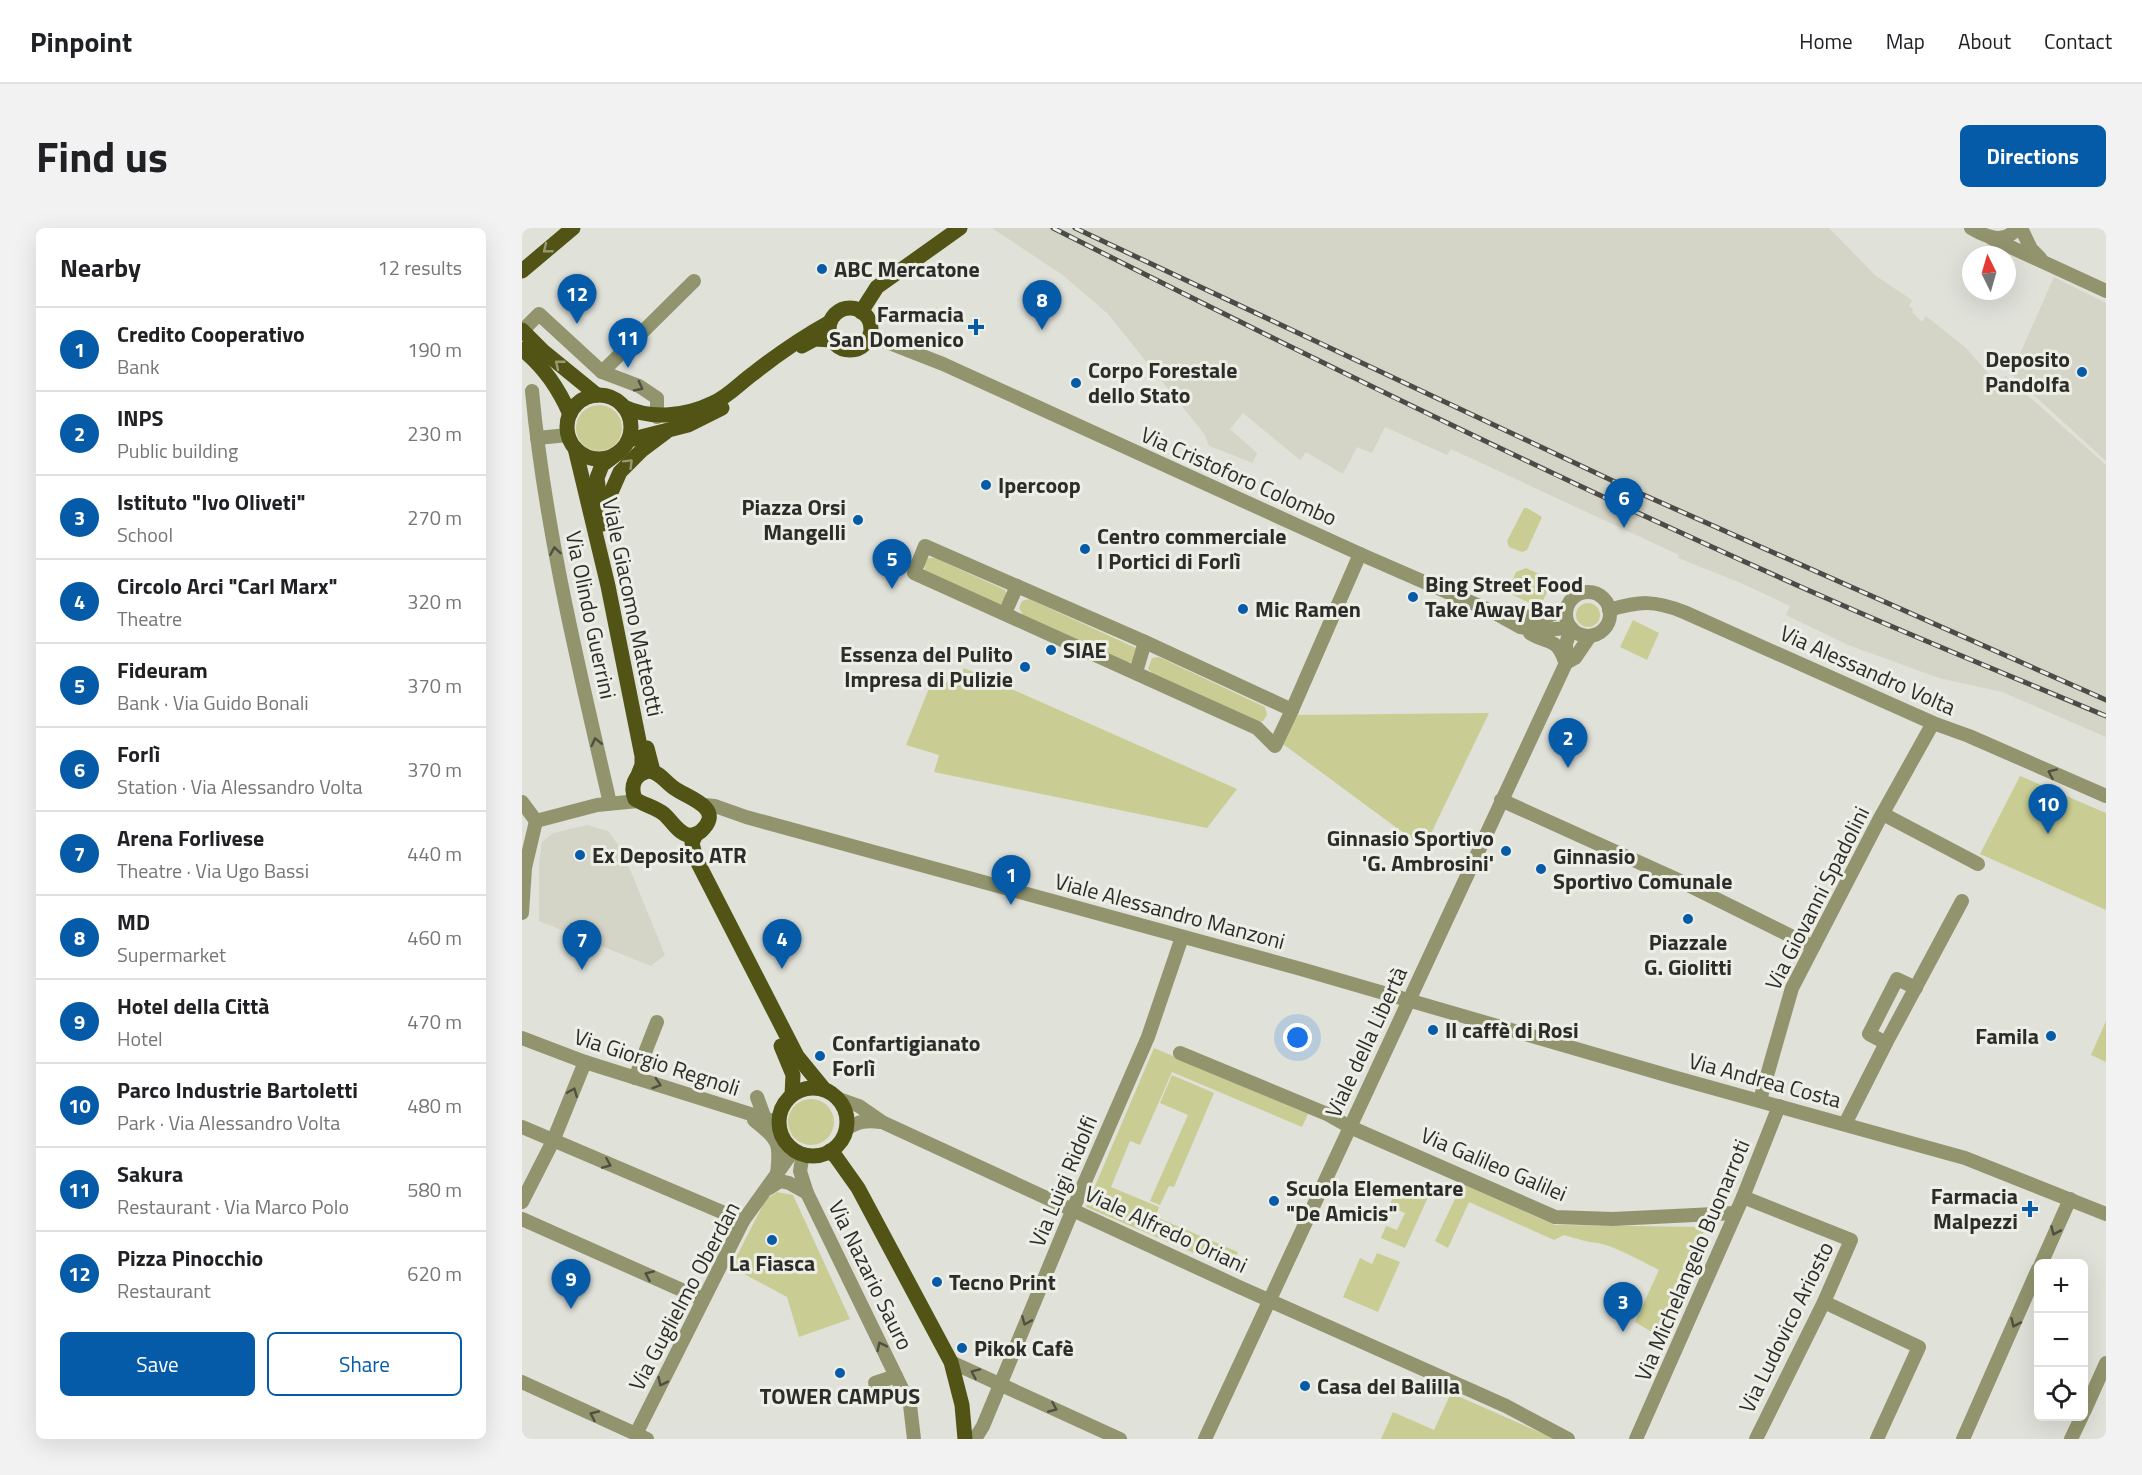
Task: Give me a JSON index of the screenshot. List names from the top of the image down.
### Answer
{
  "streets": {
    "main road": ["Viale Giacomo Matteotti"],
    "street": [
      "Via Cristoforo Colombo",
      "Via Olindo Guerrini",
      "Via Alessandro Volta",
      "Via Giovanni Spadolini",
      "Viale Alessandro Manzoni",
      "Viale della Libertà",
      "Via Giorgio Regnoli",
      "Via Andrea Costa",
      "Via Galileo Galilei",
      "Via Luigi Ridolfi",
      "Viale Alfredo Oriani",
      "Via Michelangelo Buonarroti",
      "Via Nazario Sauro",
      "Via Guglielmo Oberdan",
      "Via Ludovico Ariosto"
    ]
  },
  "crossings": [
    ["Via Alessandro Volta", "Via Giovanni Spadolini"],
    ["Via Alessandro Volta", "Viale della Libertà"],
    ["Via Giovanni Spadolini", "Via Andrea Costa"],
    ["Viale Alessandro Manzoni", "Viale della Libertà"],
    ["Viale Alessandro Manzoni", "Via Andrea Costa"],
    ["Viale Alessandro Manzoni", "Via Luigi Ridolfi"],
    ["Viale della Libertà", "Via Andrea Costa"],
    ["Viale della Libertà", "Via Galileo Galilei"],
    ["Viale della Libertà", "Viale Alfredo Oriani"],
    ["Via Giorgio Regnoli", "Viale Alfredo Oriani"],
    ["Via Giorgio Regnoli", "Via Nazario Sauro"],
    ["Via Giorgio Regnoli", "Via Guglielmo Oberdan"],
    ["Via Andrea Costa", "Via Michelangelo Buonarroti"],
    ["Via Galileo Galilei", "Via Michelangelo Buonarroti"],
    ["Via Luigi Ridolfi", "Viale Alfredo Oriani"],
    ["Viale Alfredo Oriani", "Via Nazario Sauro"],
    ["Viale Alfredo Oriani", "Via Guglielmo Oberdan"],
    ["Via Michelangelo Buonarroti", "Via Ludovico Ariosto"],
    ["Via Nazario Sauro", "Via Guglielmo Oberdan"]
  ],
  "one_way": ["Via Olindo Guerrini", "Via Nazario Sauro", "Via Guglielmo Oberdan"],
  "places": {
    "other": [
      "ABC Mercatone",
      "Deposito Pandolfa",
      "Corpo Forestale dello Stato",
      "Ipercoop",
      "Piazza Orsi Mangelli",
      "Centro commerciale I Portici di Forlì",
      "Bing Street Food Take Away Bar",
      "Mic Ramen",
      "SIAE",
      "Essenza del Pulito Impresa di Pulizie",
      "Ginnasio Sportivo 'G. Ambrosini'",
      "Ex Deposito ATR",
      "Ginnasio Sportivo Comunale",
      "Piazzale G. Giolitti",
      "Il caffè di Rosi",
      "Famila",
      "Confartigianato Forlì",
      "Scuola Elementare \"De Amicis\"",
      "La Fiasca",
      "Tecno Print",
      "Pikok Cafè",
      "TOWER CAMPUS",
      "Casa del Balilla"
    ],
    "health": ["Farmacia San Domenico", "Farmacia Malpezzi"]
  },
  "north": "top",
  "page": {
    "header": "Pinpoint",
    "nav": [
      "Home",
      "Map",
      "About",
      "Contact"
    ],
    "title": "Find us",
    "buttons": [
      "Directions",
      ["Save", "Share"]
    ],
    "heading": ["Nearby", "12 results"],
    "pins": [
      "12",
      "8",
      "11",
      "6",
      "5",
      "2",
      "10",
      "1",
      "4",
      "7",
      "9",
      "3"
    ],
    "list": [
      {
        "mark": "1",
        "name": "Credito Cooperativo",
        "note": "Bank",
        "value": "190 m"
      },
      {
        "mark": "2",
        "name": "INPS",
        "note": "Public building",
        "value": "230 m"
      },
      {
        "mark": "3",
        "name": "Istituto \"Ivo Oliveti\"",
        "note": "School",
        "value": "270 m"
      },
      {
        "mark": "4",
        "name": "Circolo Arci \"Carl Marx\"",
        "note": "Theatre",
        "value": "320 m"
      },
      {
        "mark": "5",
        "name": "Fideuram",
        "note": "Bank · Via Guido Bonali",
        "value": "370 m"
      },
      {
        "mark": "6",
        "name": "Forlì",
        "note": "Station · Via Alessandro Volta",
        "value": "370 m"
      },
      {
        "mark": "7",
        "name": "Arena Forlivese",
        "note": "Theatre · Via Ugo Bassi",
        "value": "440 m"
      },
      {
        "mark": "8",
        "name": "MD",
        "note": "Supermarket",
        "value": "460 m"
      },
      {
        "mark": "9",
        "name": "Hotel della Città",
        "note": "Hotel",
        "value": "470 m"
      },
      {
        "mark": "10",
        "name": "Parco Industrie Bartoletti",
        "note": "Park · Via Alessandro Volta",
        "value": "480 m"
      },
      {
        "mark": "11",
        "name": "Sakura",
        "note": "Restaurant · Via Marco Polo",
        "value": "580 m"
      },
      {
        "mark": "12",
        "name": "Pizza Pinocchio",
        "note": "Restaurant",
        "value": "620 m"
      }
    ],
    "map_buttons": ["+", "−"]
  }
}
